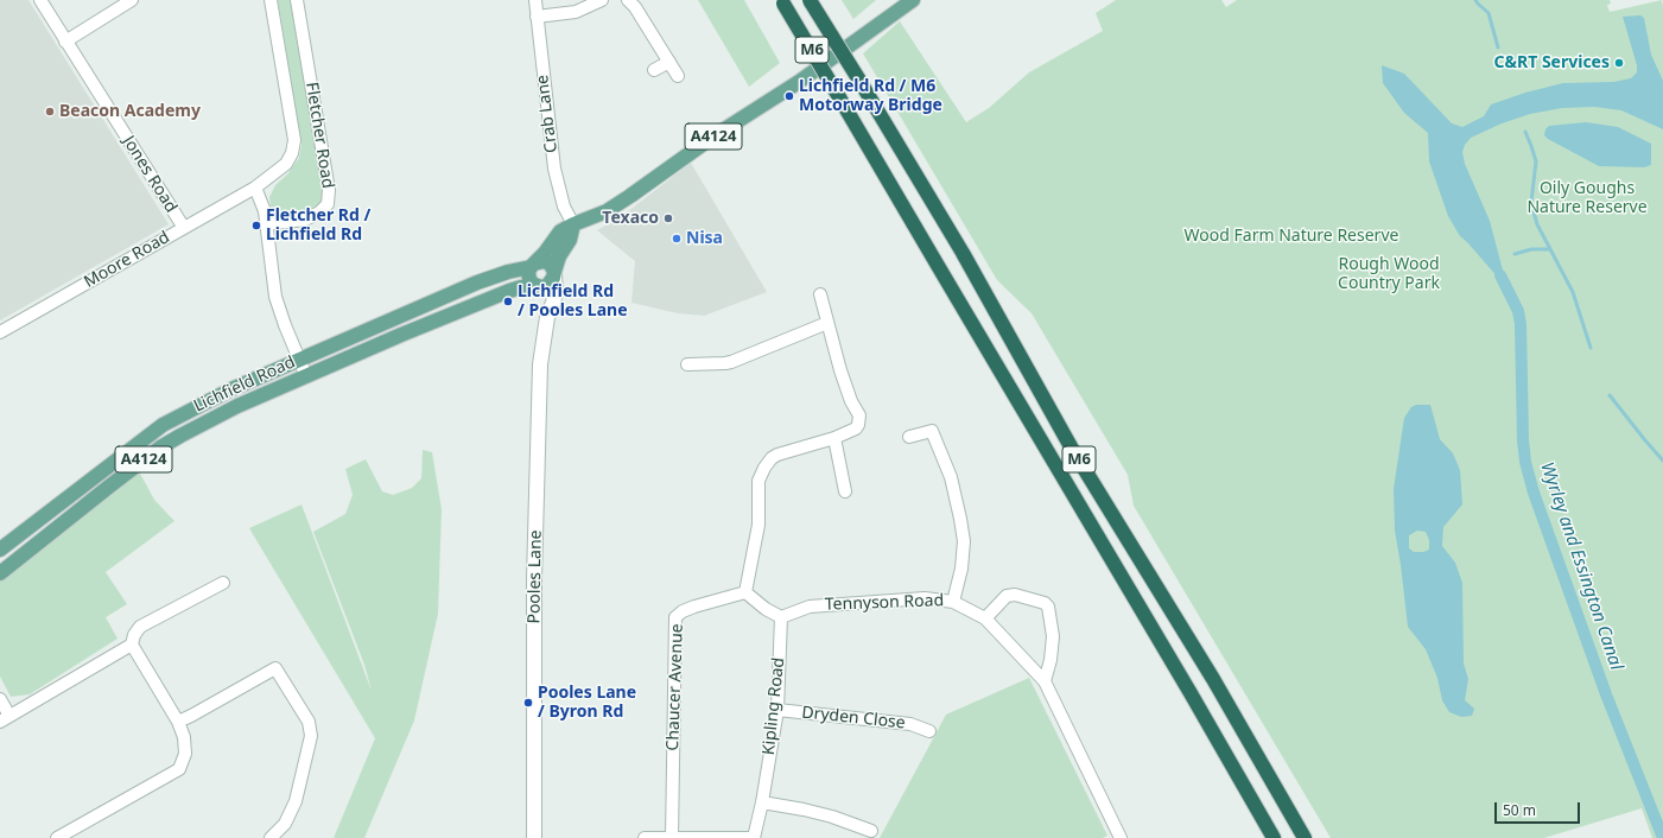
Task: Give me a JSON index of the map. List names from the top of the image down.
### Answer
{
  "streets": {
    "highway": ["M6"],
    "main road": ["A4124", "Lichfield Road"],
    "street": [
      "Crab Lane",
      "Fletcher Road",
      "Jones Road",
      "Moore Road",
      "Pooles Lane",
      "Tennyson Road",
      "Chaucer Avenue",
      "Kipling Road",
      "Dryden Close"
    ]
  },
  "crossings": [
    ["Crab Lane", "A4124"],
    ["Fletcher Road", "Moore Road"],
    ["A4124", "Lichfield Road"],
    ["A4124", "Pooles Lane"],
    ["Jones Road", "Moore Road"],
    ["Lichfield Road", "Pooles Lane"],
    ["Tennyson Road", "Kipling Road"],
    ["Kipling Road", "Dryden Close"]
  ],
  "water": ["Wyrley and Essington Canal"],
  "parks": ["Oily Goughs Nature Reserve", "Wood Farm Nature Reserve", "Rough Wood Country Park"],
  "places": [
    "C&RT Services",
    "Lichfield Rd / M6 Motorway Bridge",
    "Beacon Academy",
    "Texaco",
    "Fletcher Rd / Lichfield Rd",
    "Nisa",
    "Lichfield Rd / Pooles Lane",
    "Pooles Lane / Byron Rd"
  ],
  "scale_bar": "50 m"
}
